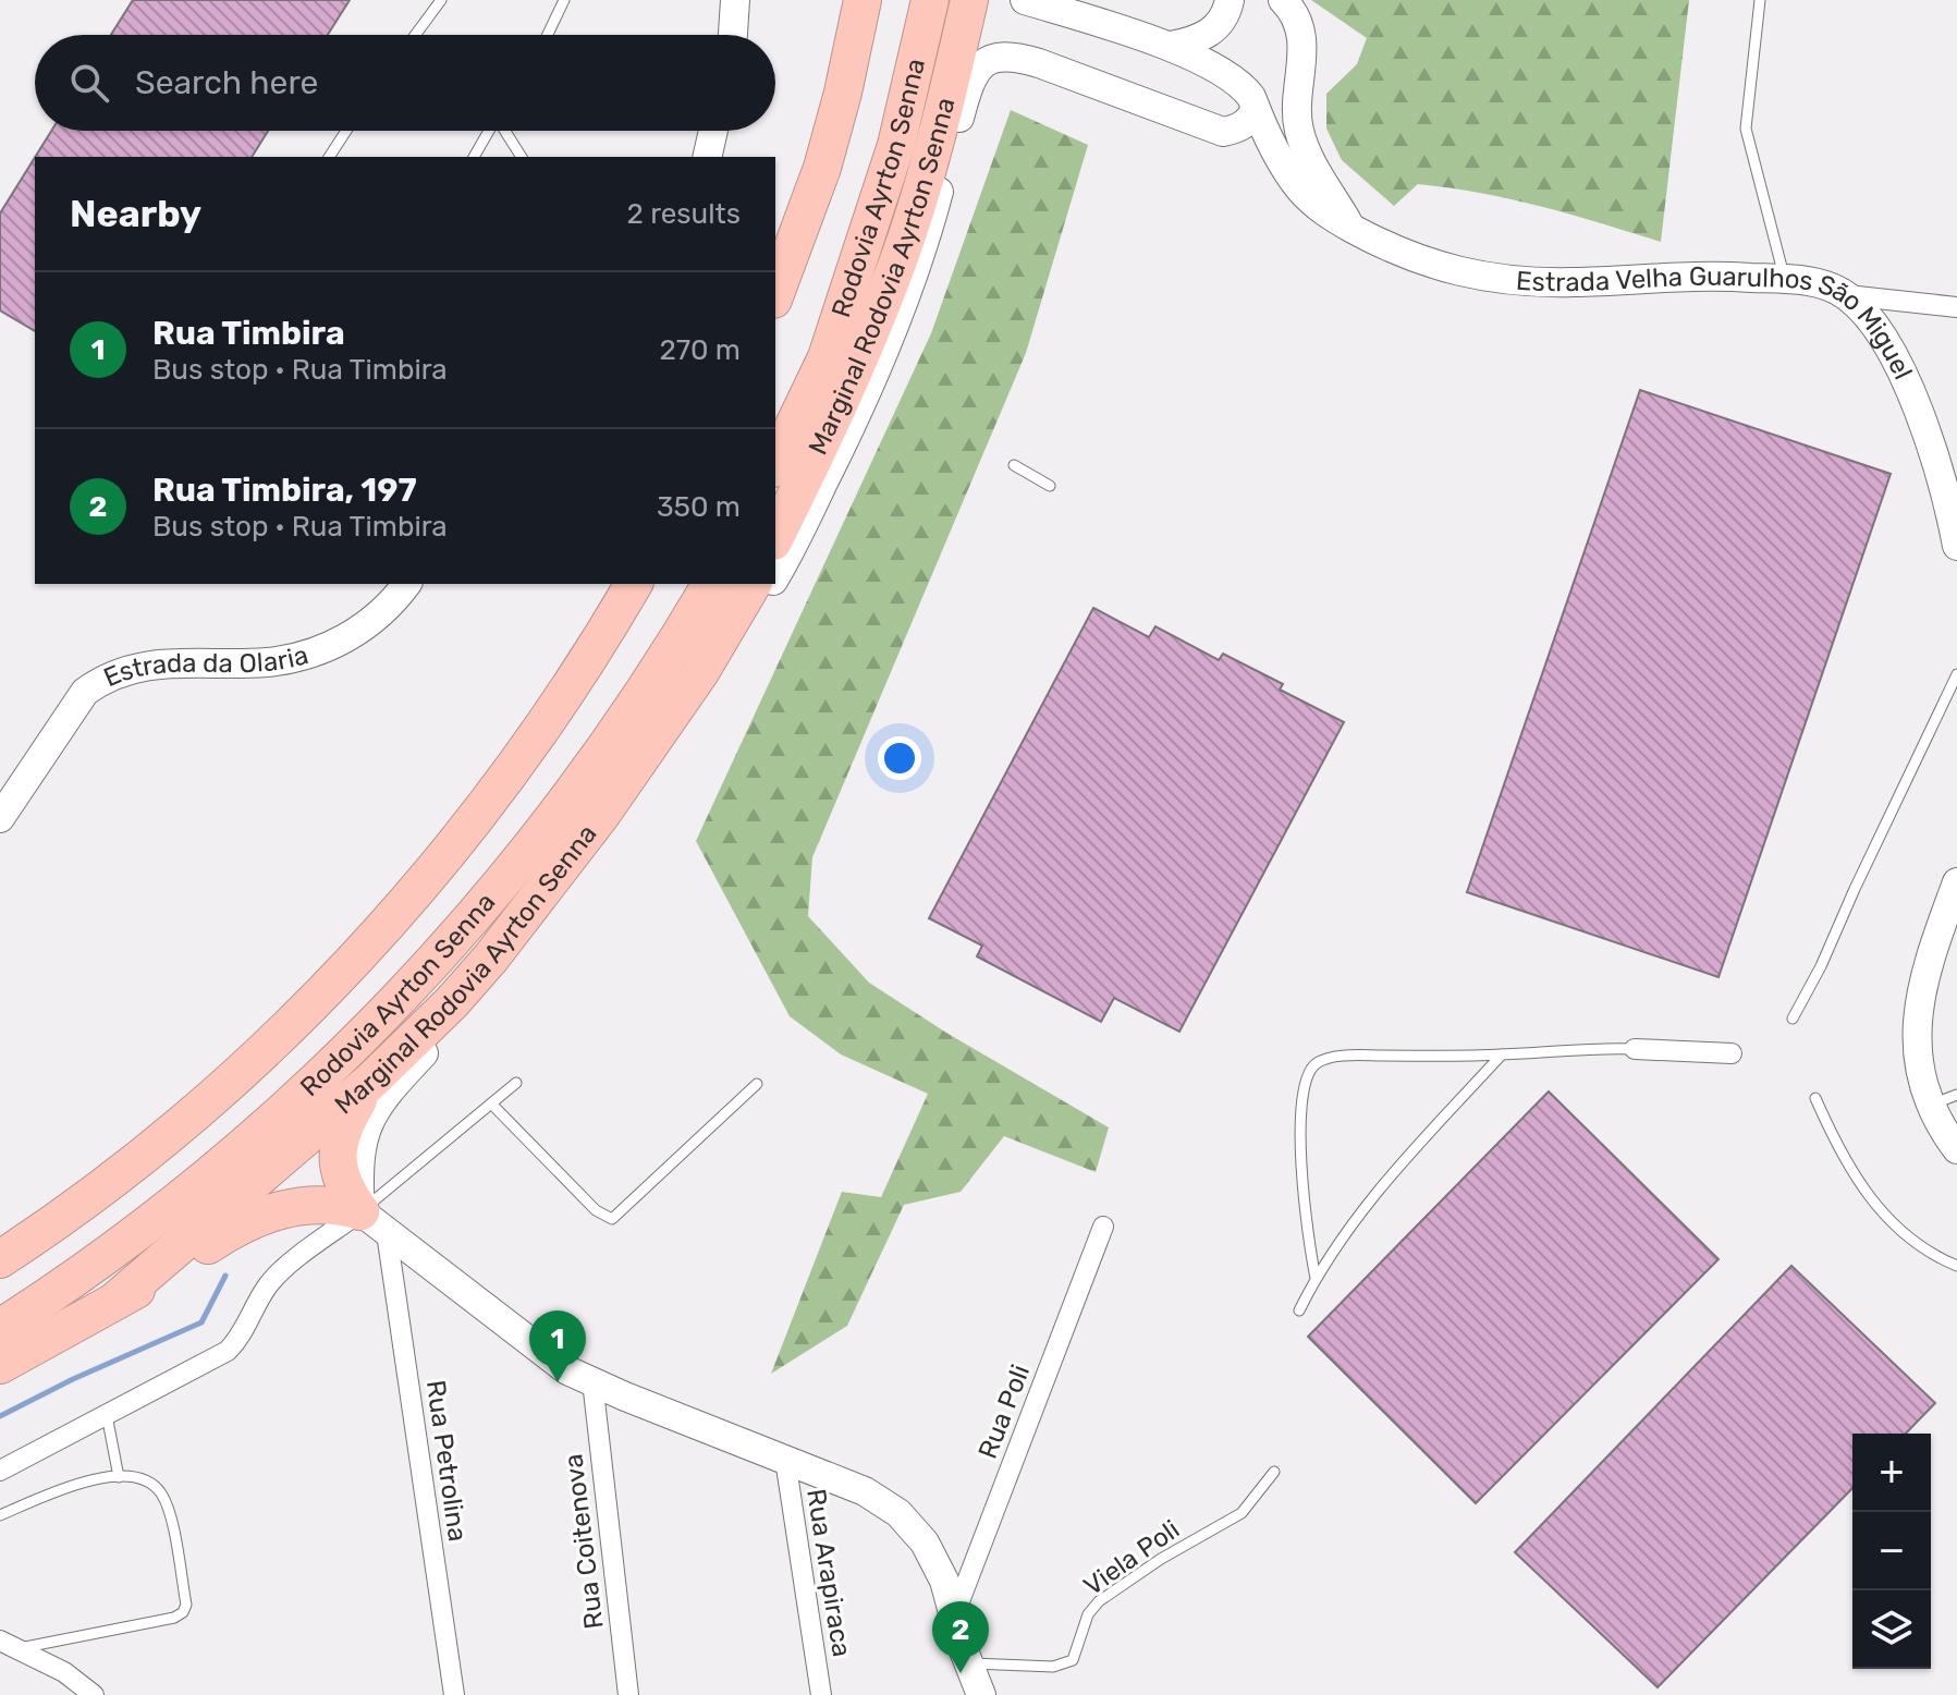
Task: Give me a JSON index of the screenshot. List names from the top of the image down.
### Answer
{
  "streets": {
    "highway": ["Rodovia Ayrton Senna", "Marginal Rodovia Ayrton Senna"],
    "street": [
      "Estrada Velha Guarulhos São Miguel",
      "Estrada da Olaria",
      "Rua Poli",
      "Rua Petrolina",
      "Rua Coitenova",
      "Rua Arapiraca"
    ],
    "lane": ["Viela Poli"]
  },
  "crossings": [
    ["Marginal Rodovia Ayrton Senna", "Estrada Velha Guarulhos São Miguel"],
    ["Marginal Rodovia Ayrton Senna", "Rua Petrolina"]
  ],
  "page": {
    "search": "Search here",
    "heading": ["Nearby", "2 results"],
    "list": [
      {
        "mark": "1",
        "name": "Rua Timbira",
        "note": "Bus stop · Rua Timbira",
        "value": "270 m"
      },
      {
        "mark": "2",
        "name": "Rua Timbira, 197",
        "note": "Bus stop · Rua Timbira",
        "value": "350 m"
      }
    ],
    "pins": ["1", "2"],
    "map_buttons": ["+", "−"]
  }
}
